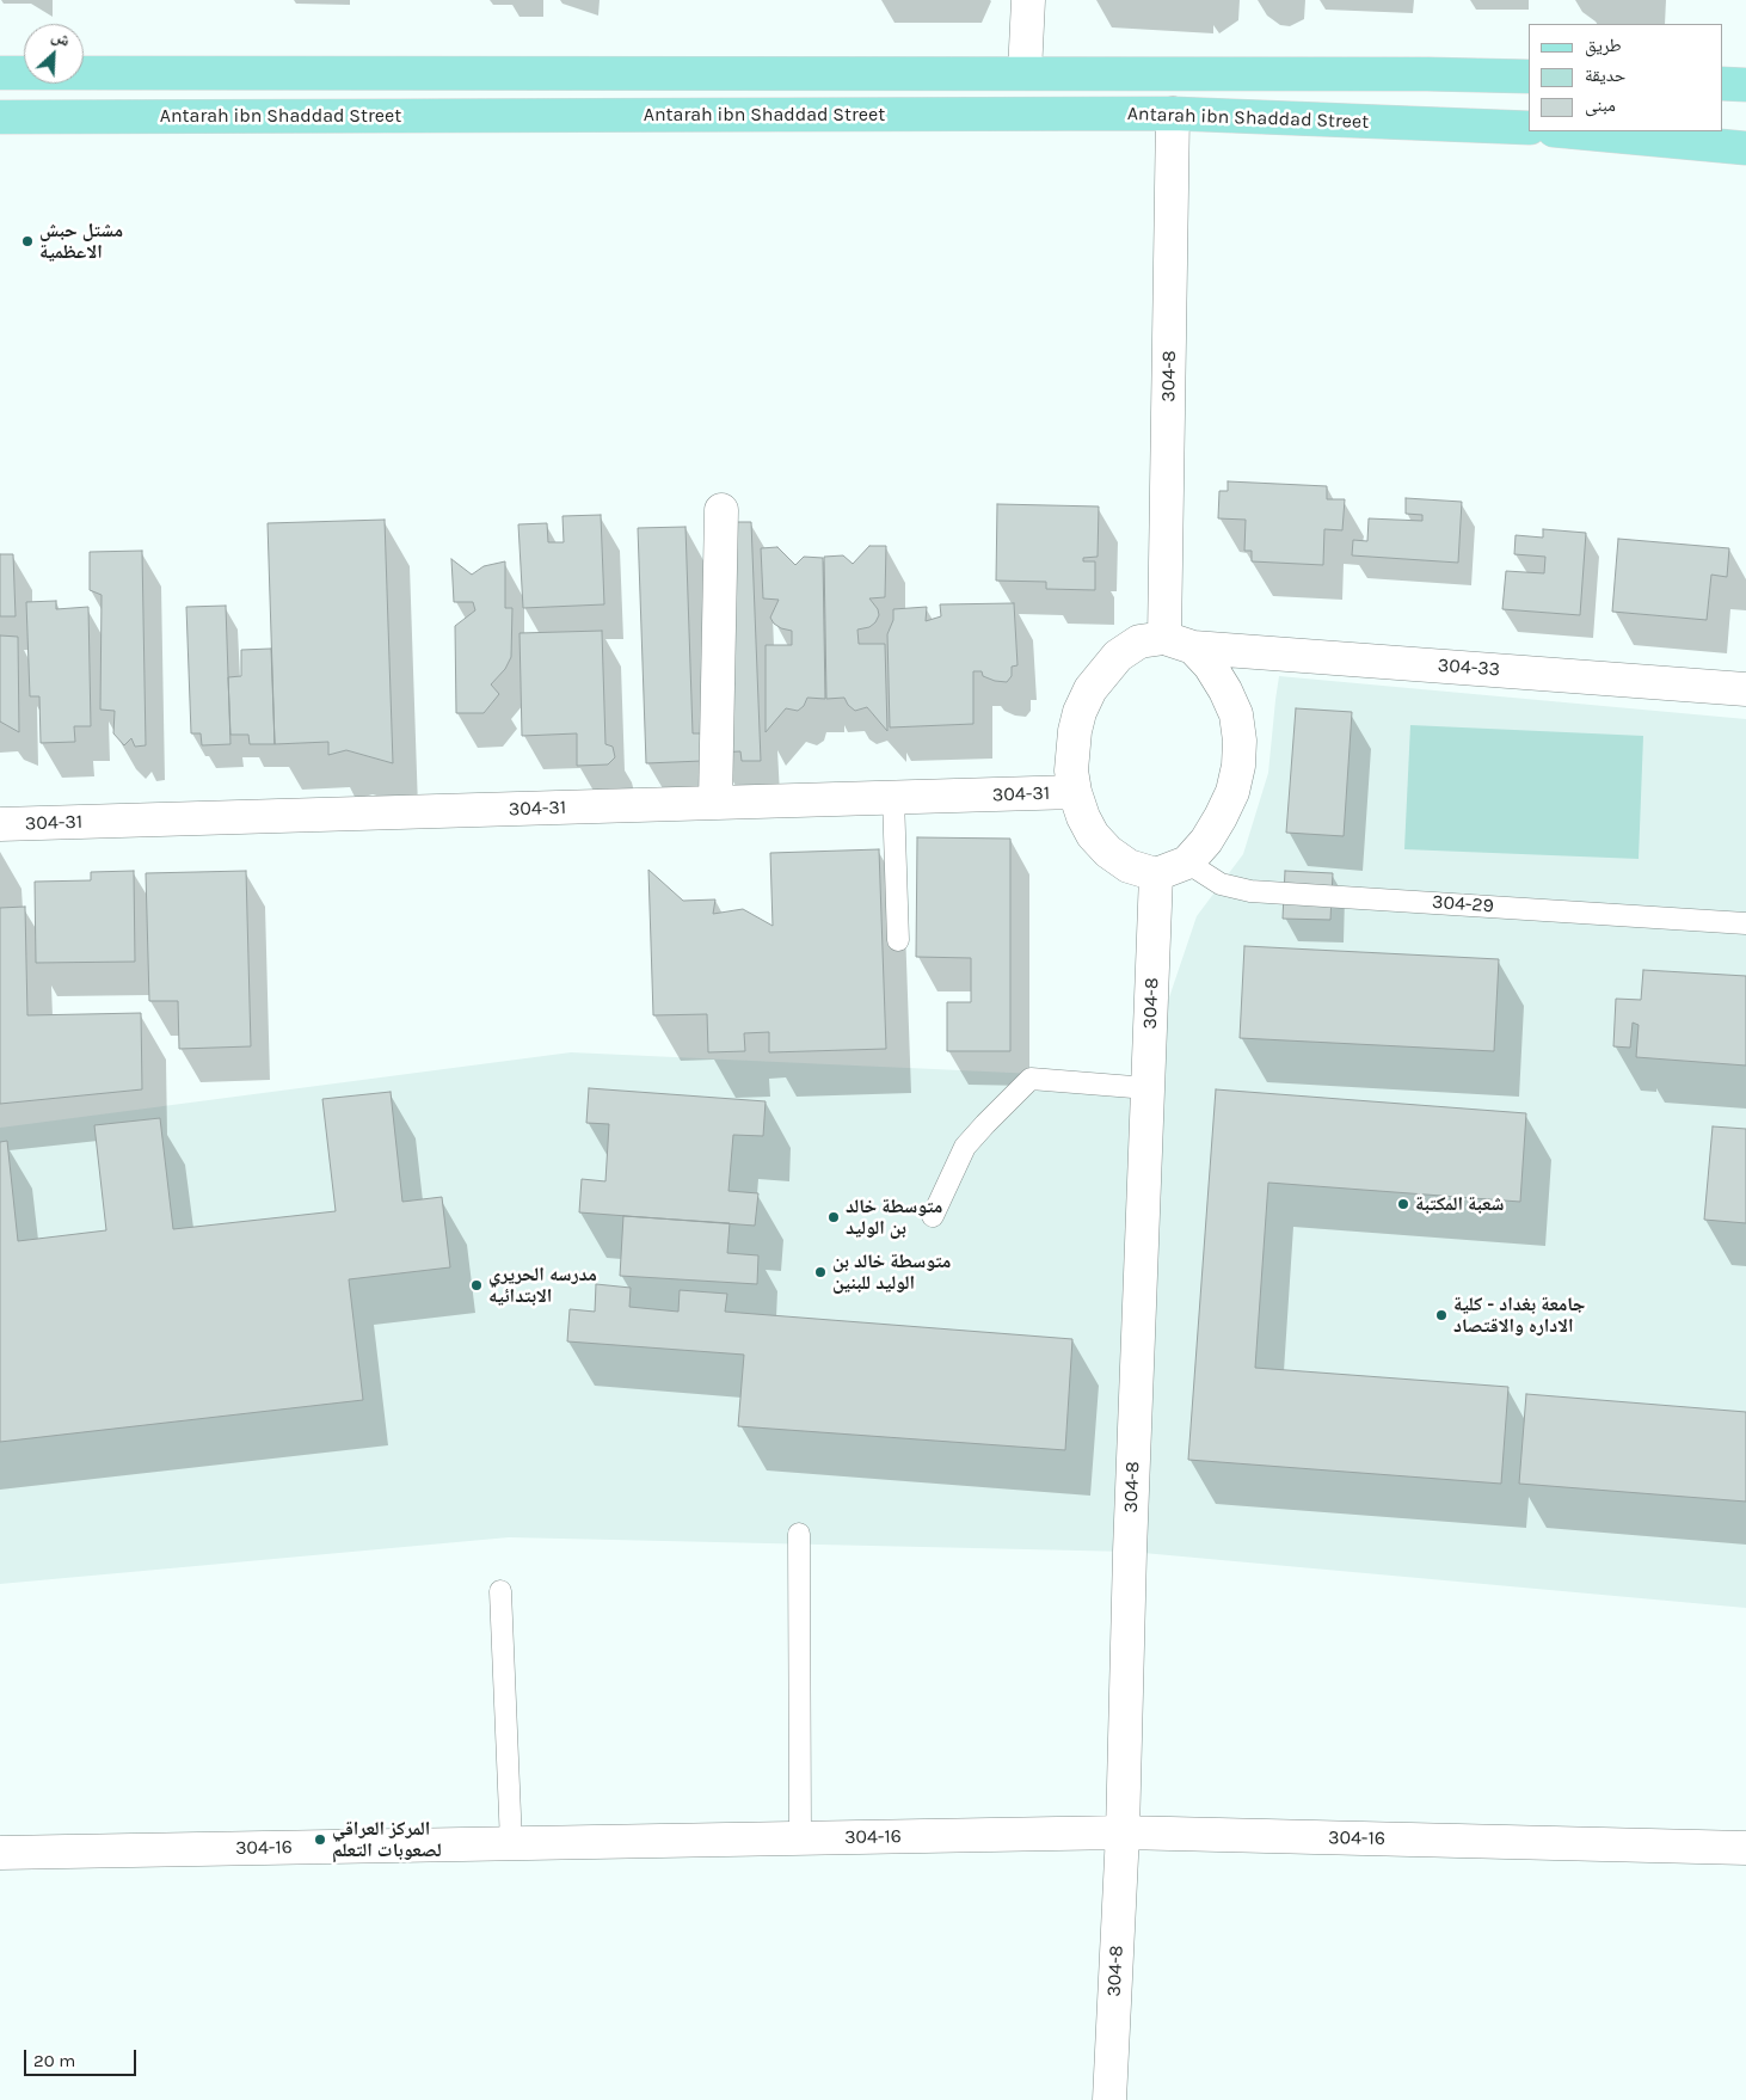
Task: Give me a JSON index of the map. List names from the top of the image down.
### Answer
{
  "streets": {
    "main road": ["Antarah ibn Shaddad Street"],
    "street": [
      "304-8",
      "304-33",
      "304-31",
      "304-16"
    ],
    "lane": ["304-29"]
  },
  "crossings": [
    ["Antarah ibn Shaddad Street", "304-8"],
    ["304-8", "304-33"],
    ["304-8", "304-31"],
    ["304-8", "304-29"],
    ["304-8", "304-16"],
    ["304-33", "304-31"],
    ["304-33", "304-29"],
    ["304-31", "304-29"]
  ],
  "places": [
    "مشتل حبش الاعظمية",
    "شعبة المكتبة",
    "متوسطة خالد بن الوليد",
    "متوسطة خالد بن الوليد للبنين",
    "مدرسه الحريري الابتدائيه",
    "جامعة بغداد - كلية الاداره والاقتصاد",
    "المركز العراقي لصعوبات التعلم"
  ],
  "legend": ["طريق", "حديقة", "مبنى"],
  "scale_bar": "20 m",
  "north": "top right"
}
